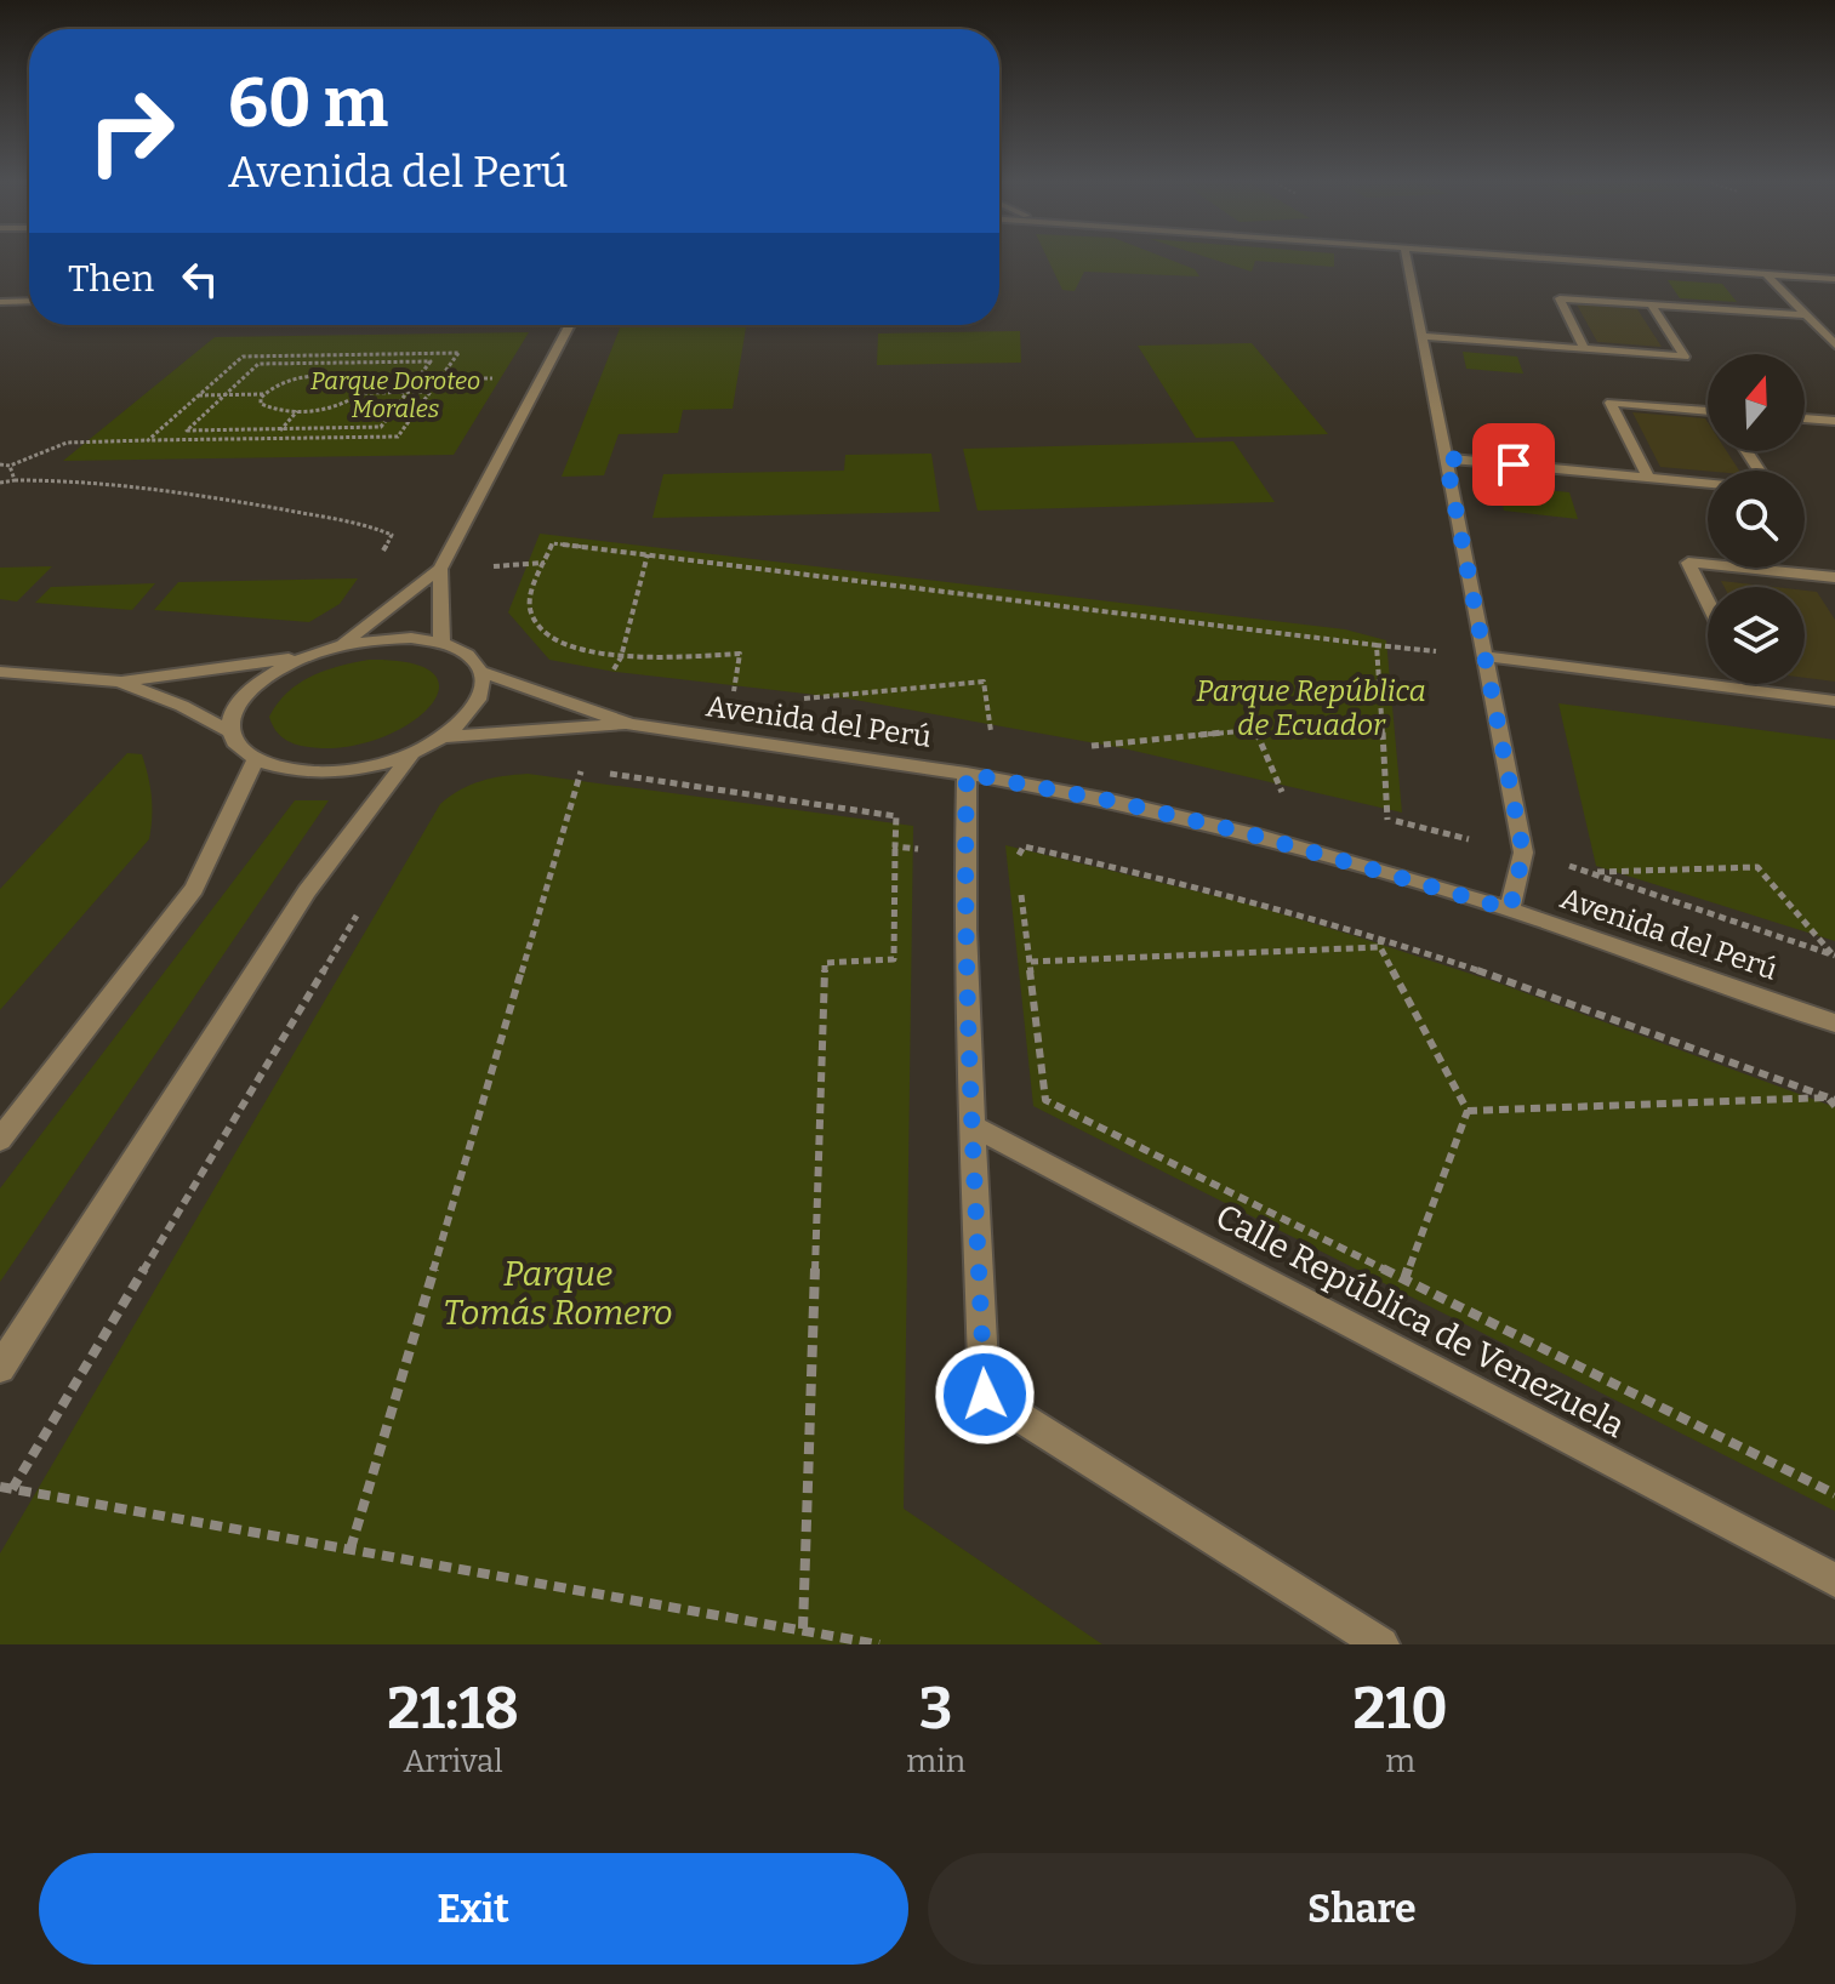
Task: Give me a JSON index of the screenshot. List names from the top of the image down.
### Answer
{
  "streets": {
    "street": ["Avenida del Perú", "Calle República de Venezuela"]
  },
  "parks": ["Parque Doroteo Morales", "Parque República de Ecuador", "Parque Tomás Romero"],
  "north": "top",
  "page": {
    "turn": ["60 m", "Avenida del Perú"],
    "then": "Then",
    "eta": [
      "21:18",
      "Arrival",
      "3",
      "min",
      "210",
      "m"
    ],
    "buttons": ["Exit", "Share"]
  }
}
